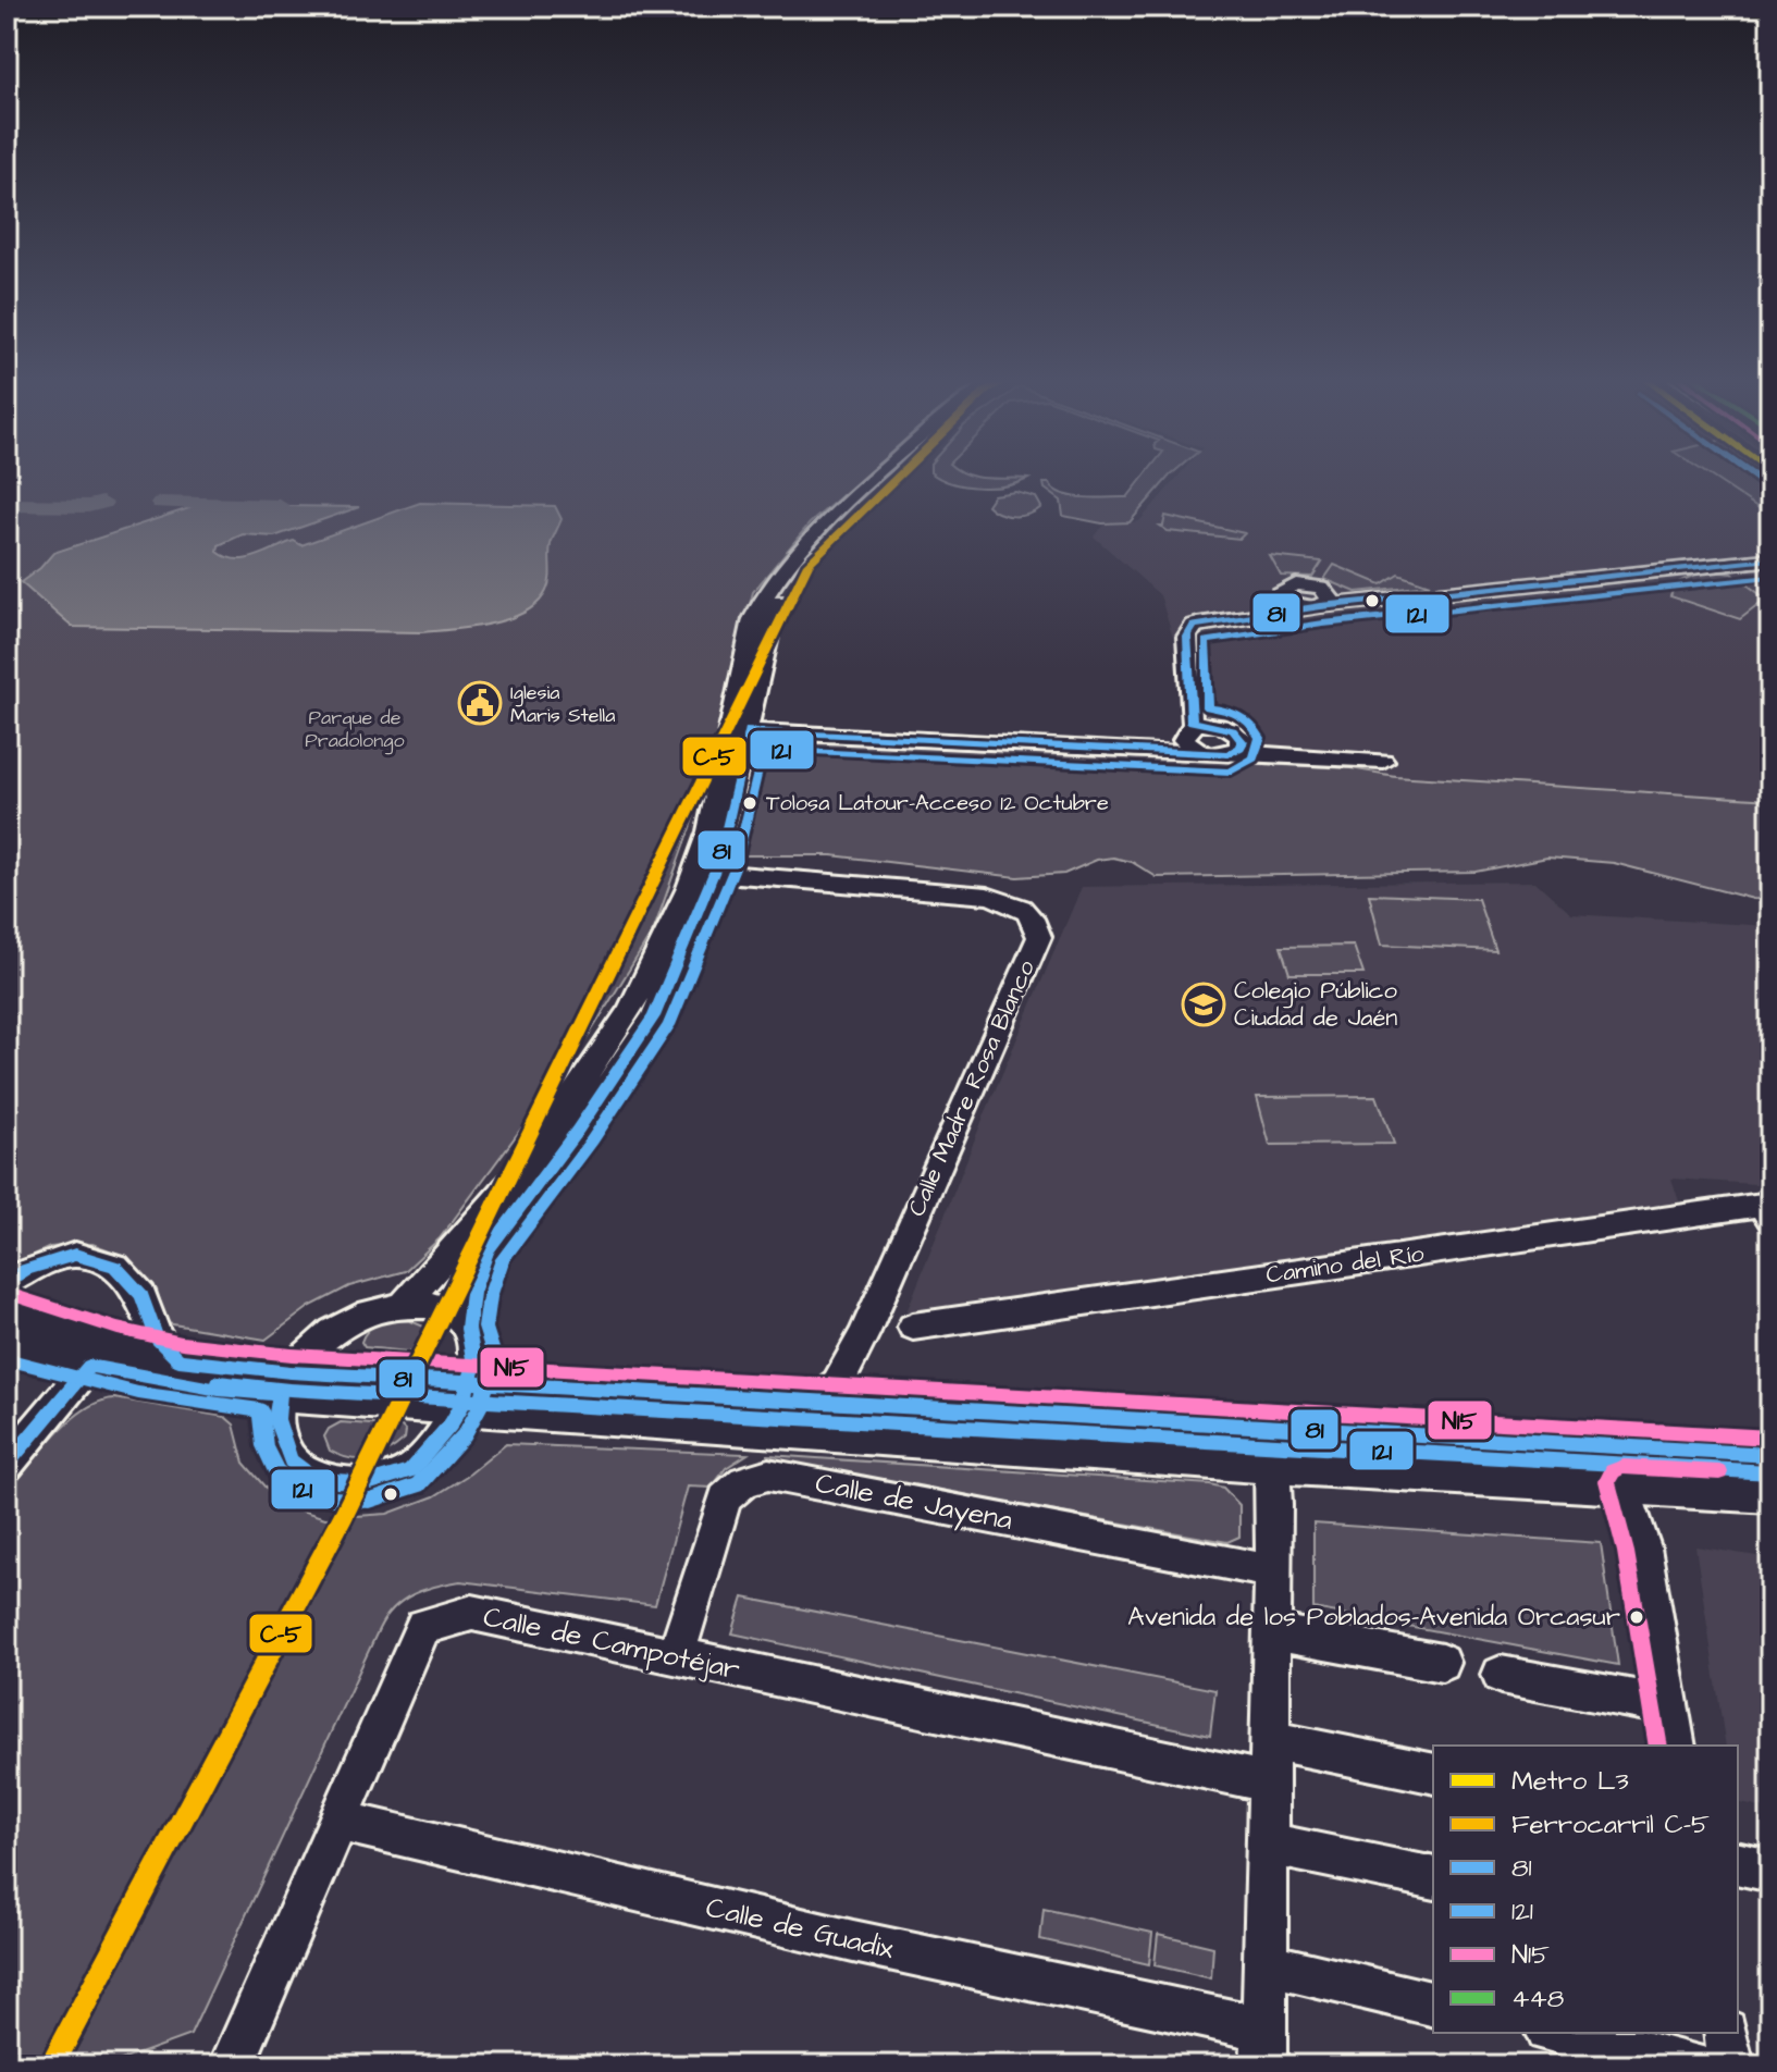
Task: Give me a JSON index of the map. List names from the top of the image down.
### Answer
{
  "streets": {
    "street": [
      "Calle Madre Rosa Blanco",
      "Camino del Río",
      "Calle de Jayena",
      "Calle de Campotéjar",
      "Calle de Guadix"
    ]
  },
  "crossings": [
    ["Calle de Jayena", "Calle de Campotéjar"],
    ["Calle de Campotéjar", "Calle de Guadix"]
  ],
  "parks": ["Parque de Pradolongo"],
  "places": {
    "public building": ["Iglesia Maris Stella"],
    "other": ["Tolosa Latour-Acceso 12 Octubre", "Avenida de los Poblados-Avenida Orcasur"],
    "school or university": ["Colegio Público Ciudad de Jaén"]
  },
  "lines": [
    "rail line C-5",
    "transit line 121",
    "transit line 81",
    "transit line N15"
  ],
  "legend": [
    "Metro L3",
    "Ferrocarril C-5",
    "81",
    "121",
    "N15",
    "448"
  ]
}
